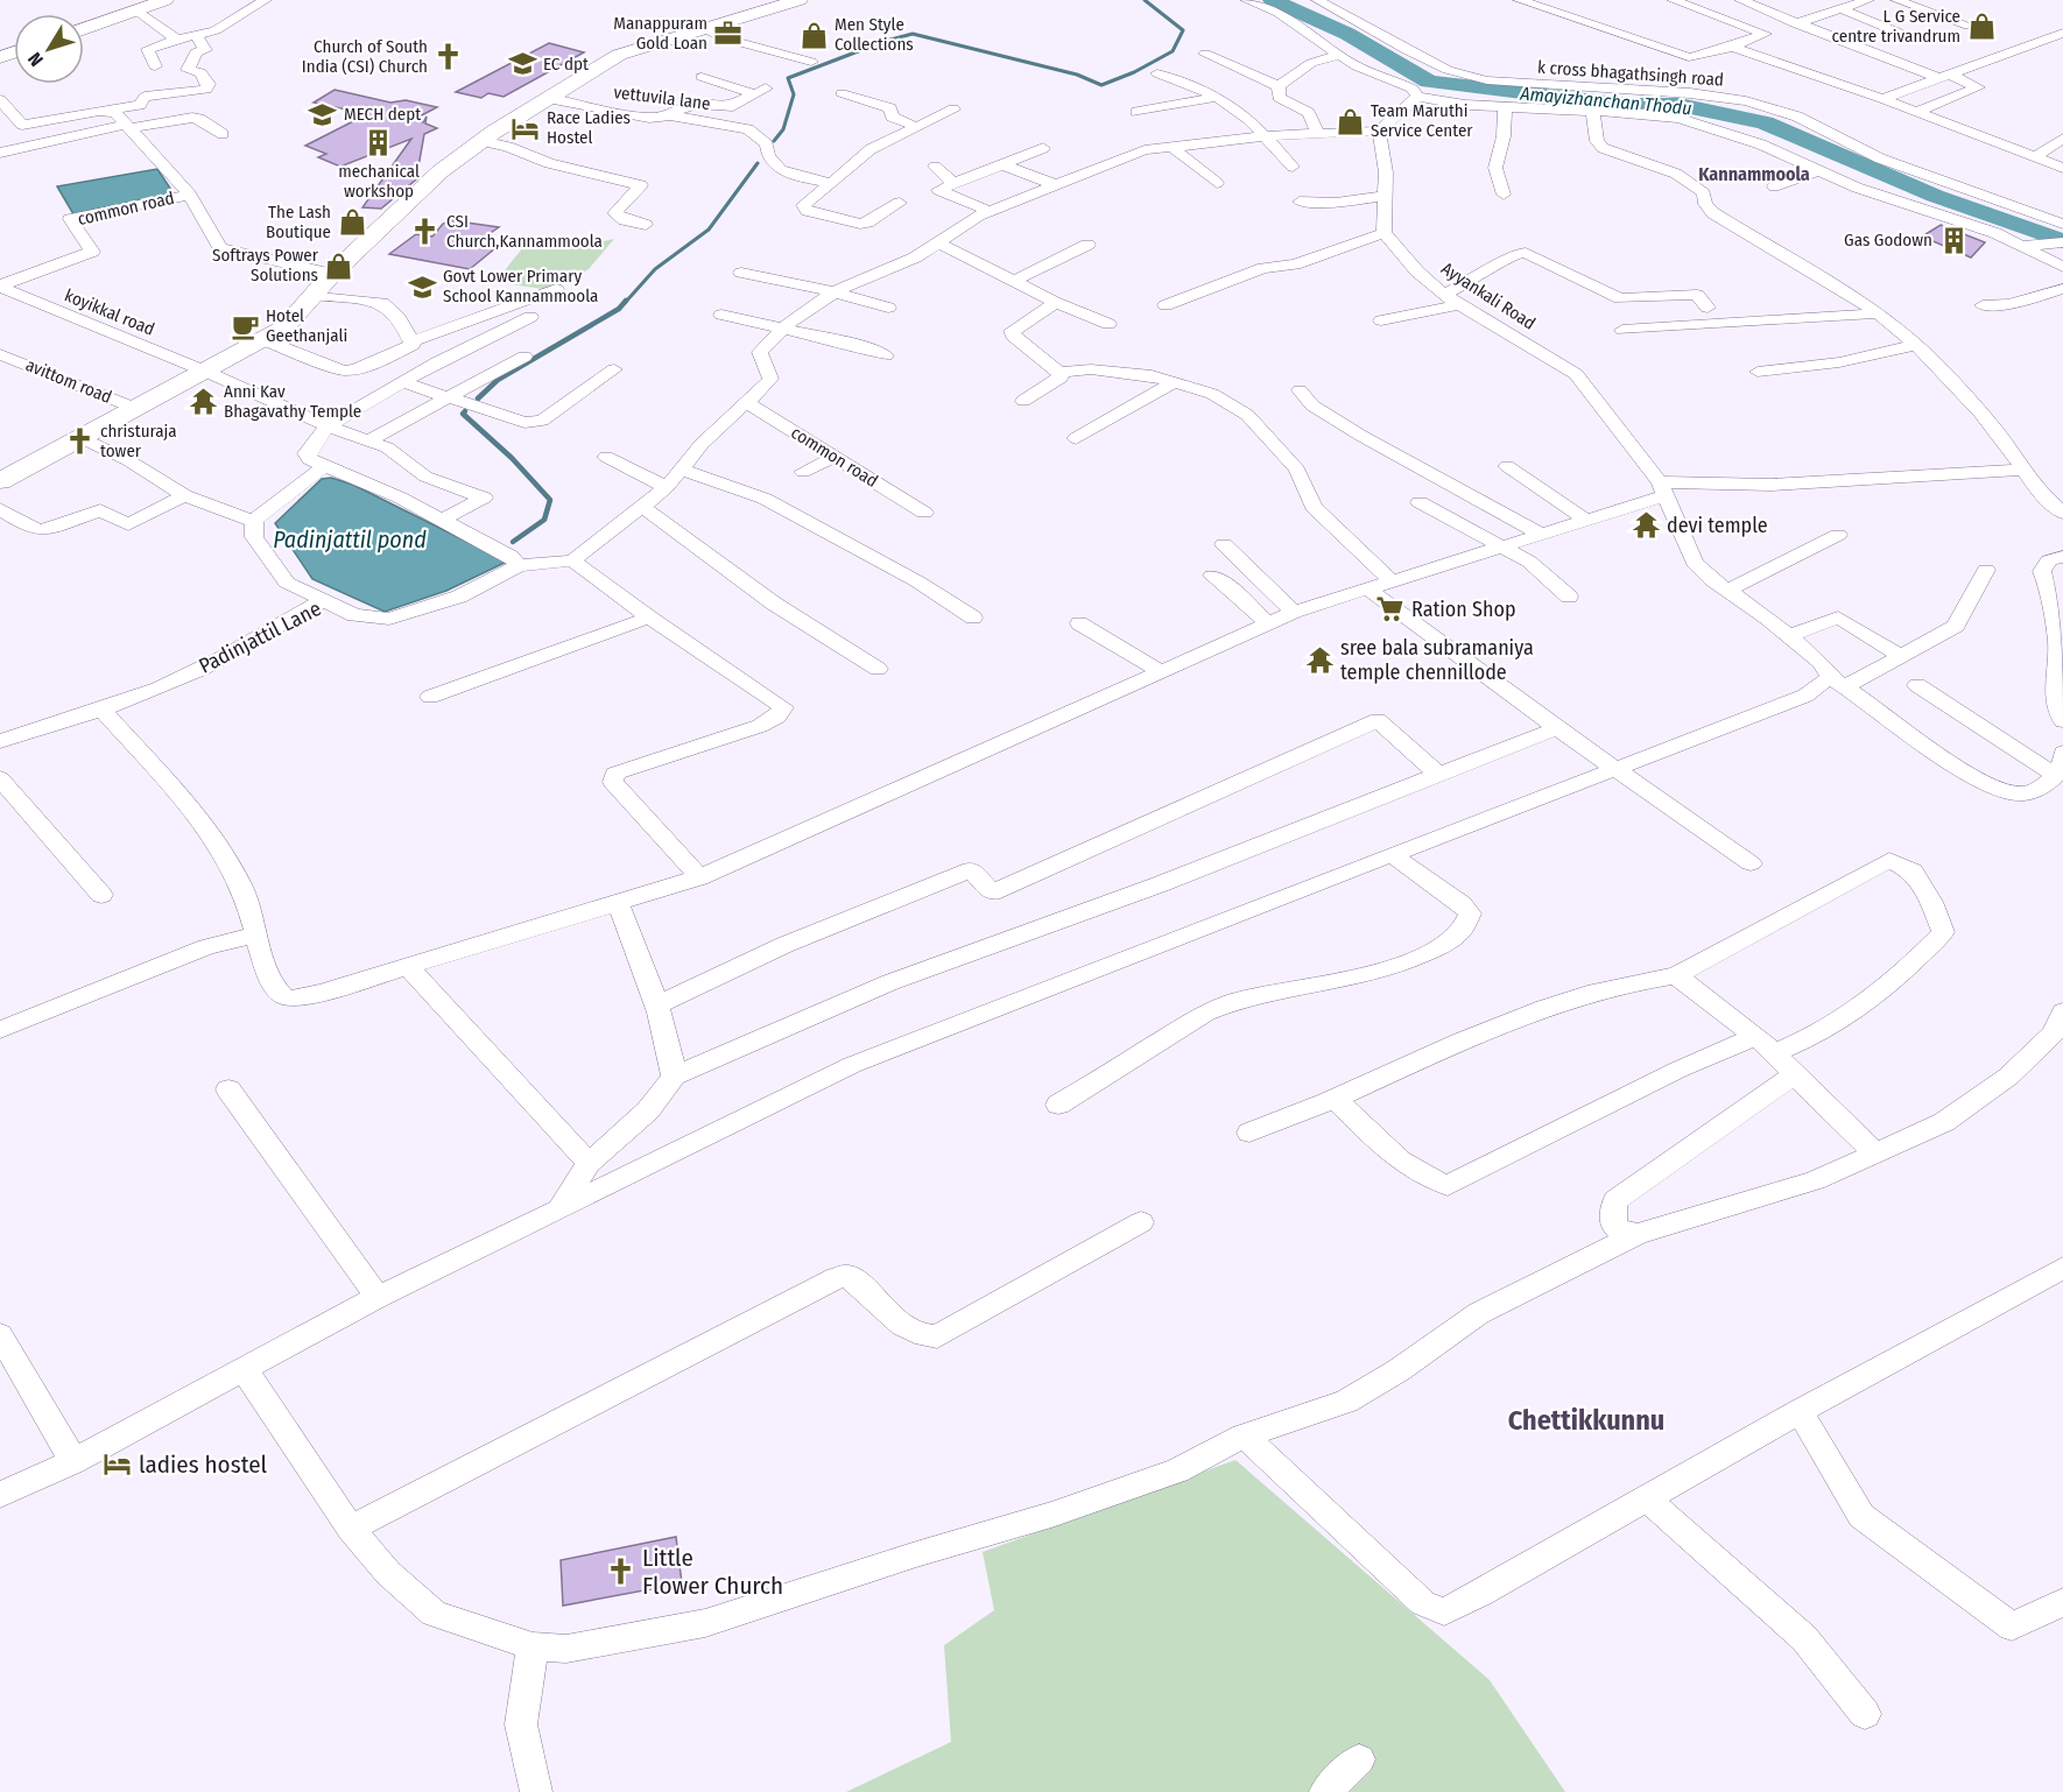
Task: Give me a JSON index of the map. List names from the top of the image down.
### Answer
{
  "streets": {
    "street": [
      "k cross bhagathsingh road",
      "vettuvila lane",
      "common road",
      "Ayyankali Road",
      "koyikkal road",
      "avittom road",
      "Padinjattil Lane"
    ]
  },
  "crossings": [
    ["common road", "koyikkal road"]
  ],
  "districts": ["Kannammoola", "Chettikkunnu"],
  "water": ["Amayizhanchan Thodu", "Padinjattil pond"],
  "places": {
    "shop": [
      "L G Service centre trivandrum",
      "Men Style Collections",
      "Team Maruthi Service Center",
      "The Lash Boutique",
      "Softrays Power Solutions"
    ],
    "office": ["Manappuram Gold Loan"],
    "church": [
      "Church of South India (CSI) Church",
      "CSI Church,Kannammoola",
      "christuraja tower",
      "Little Flower Church"
    ],
    "school or university": ["EC dpt", "MECH dept", "Govt Lower Primary School Kannammoola"],
    "hotel": ["Race Ladies Hostel", "ladies hostel"],
    "building": ["mechanical workshop", "Gas Godown"],
    "cafe": ["Hotel Geethanjali"],
    "temple": ["Anni Kav Bhagavathy Temple", "devi temple", "sree bala subramaniya temple chennillode"],
    "supermarket": ["Ration Shop"]
  },
  "north": "bottom left"
}
